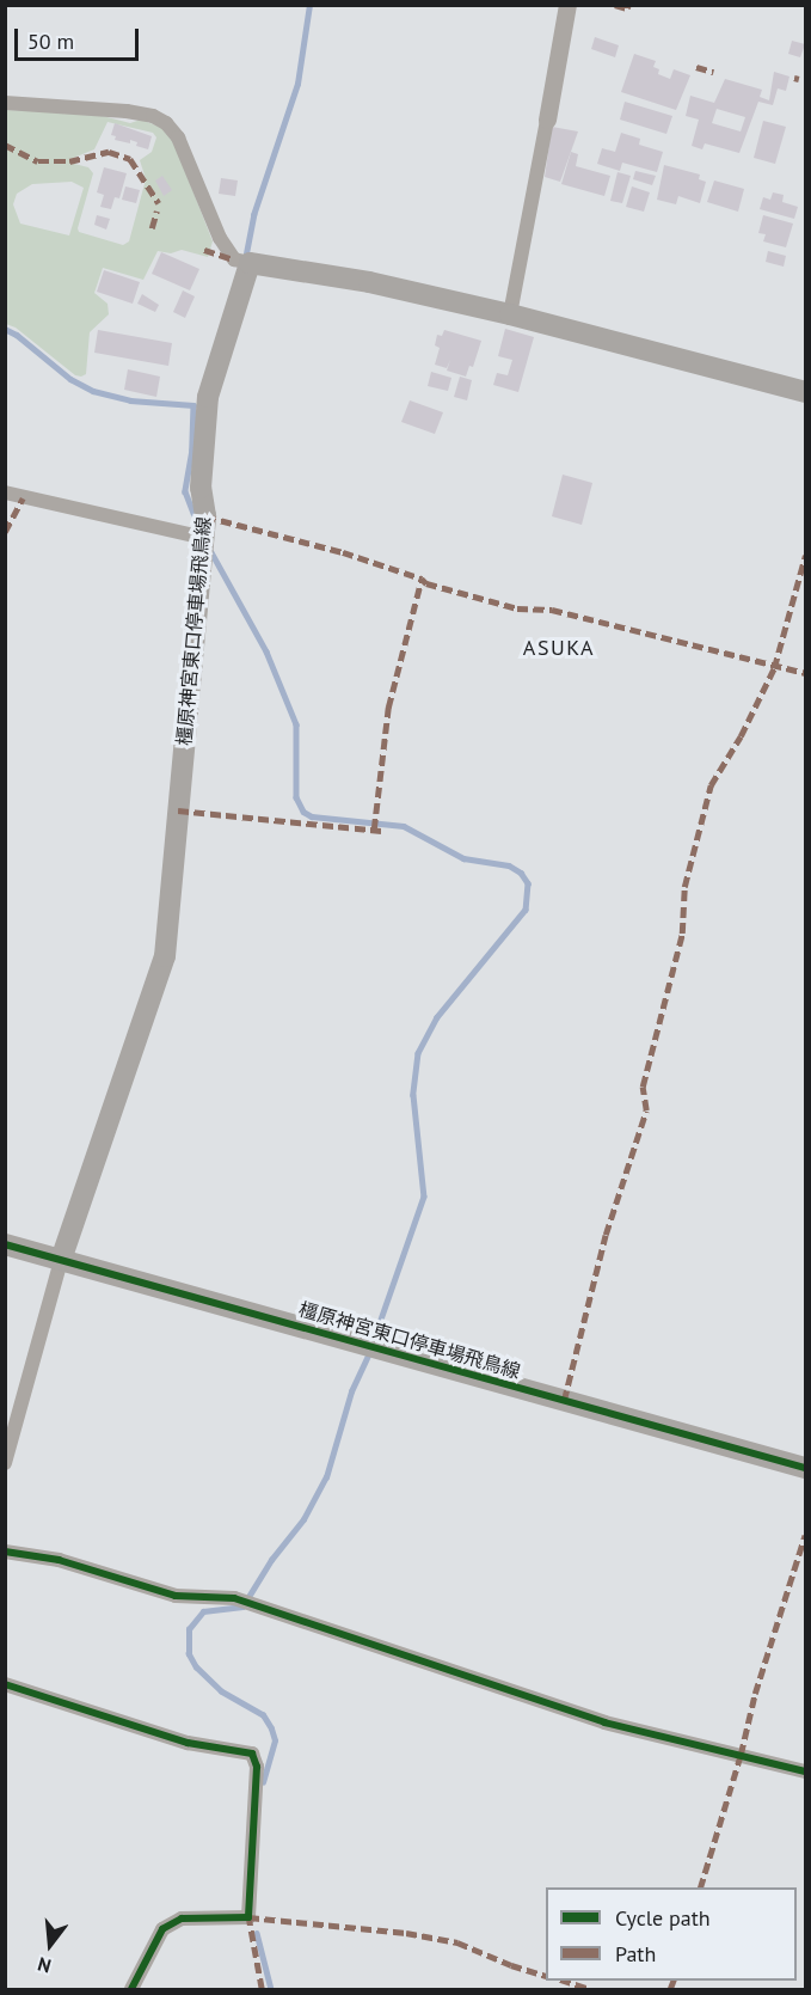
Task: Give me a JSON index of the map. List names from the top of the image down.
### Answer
{
  "streets": {
    "main road": ["橿原神宮東口停車場飛鳥線"]
  },
  "districts": ["ASUKA"],
  "legend": ["Cycle path", "Path"],
  "scale_bar": "50 m",
  "north": "bottom"
}
